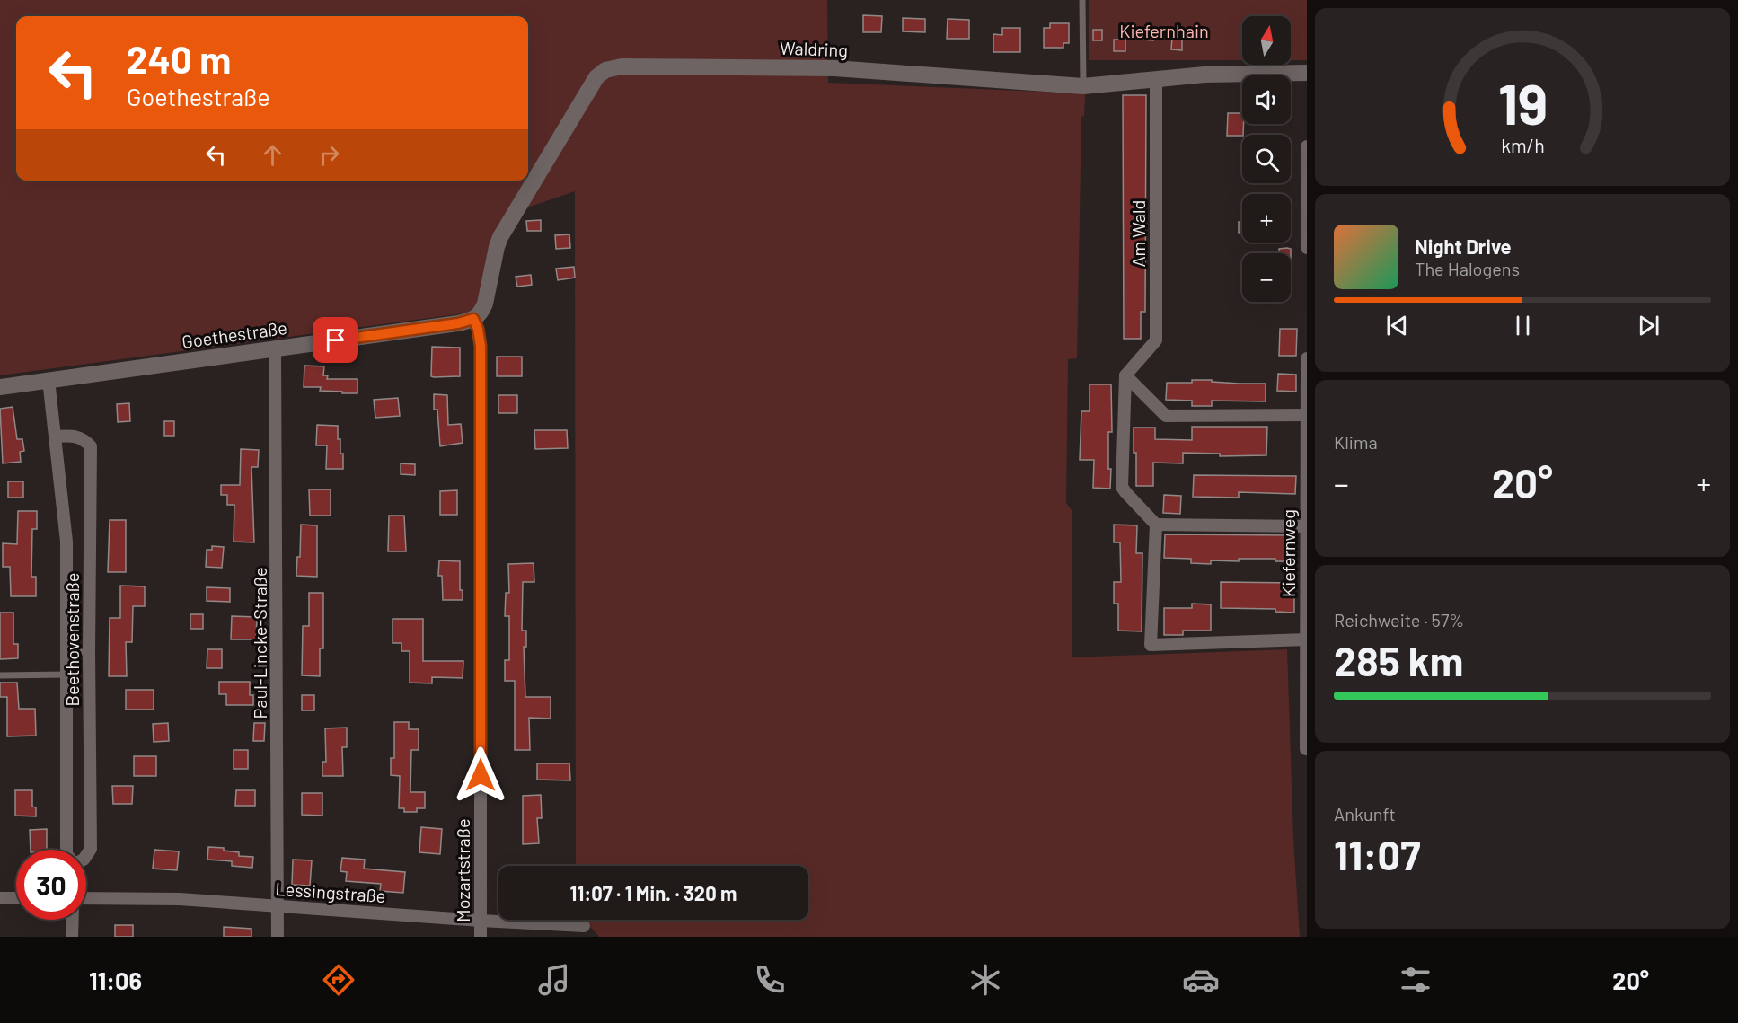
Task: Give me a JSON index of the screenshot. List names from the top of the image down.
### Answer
{
  "streets": {
    "street": [
      "Waldring",
      "Am Wald",
      "Goethestraße",
      "Kiefernweg",
      "Beethovenstraße",
      "Paul-Lincke-Straße",
      "Mozartstraße",
      "Lessingstraße"
    ]
  },
  "crossings": [
    ["Waldring", "Am Wald"],
    ["Waldring", "Goethestraße"],
    ["Waldring", "Mozartstraße"],
    ["Goethestraße", "Beethovenstraße"],
    ["Goethestraße", "Paul-Lincke-Straße"],
    ["Goethestraße", "Mozartstraße"],
    ["Paul-Lincke-Straße", "Lessingstraße"],
    ["Mozartstraße", "Lessingstraße"]
  ],
  "parks": ["Kiefernhain"],
  "north": "top",
  "page": {
    "map_buttons": ["+", "−"],
    "turn": ["240 m", "Goethestraße"],
    "song": ["Night Drive", "The Halogens"],
    "tile": [
      "Klima",
      ["Reichweite · 57%", "285 km"],
      ["Ankunft", "11:07"]
    ],
    "heat": ["−", "20°", "+"],
    "limit": "30",
    "trip": "11:07 · 1 Min. · 320 m",
    "tabs": ["11:06", "20°"],
    "gauge": ["19", "km/h"]
  }
}
